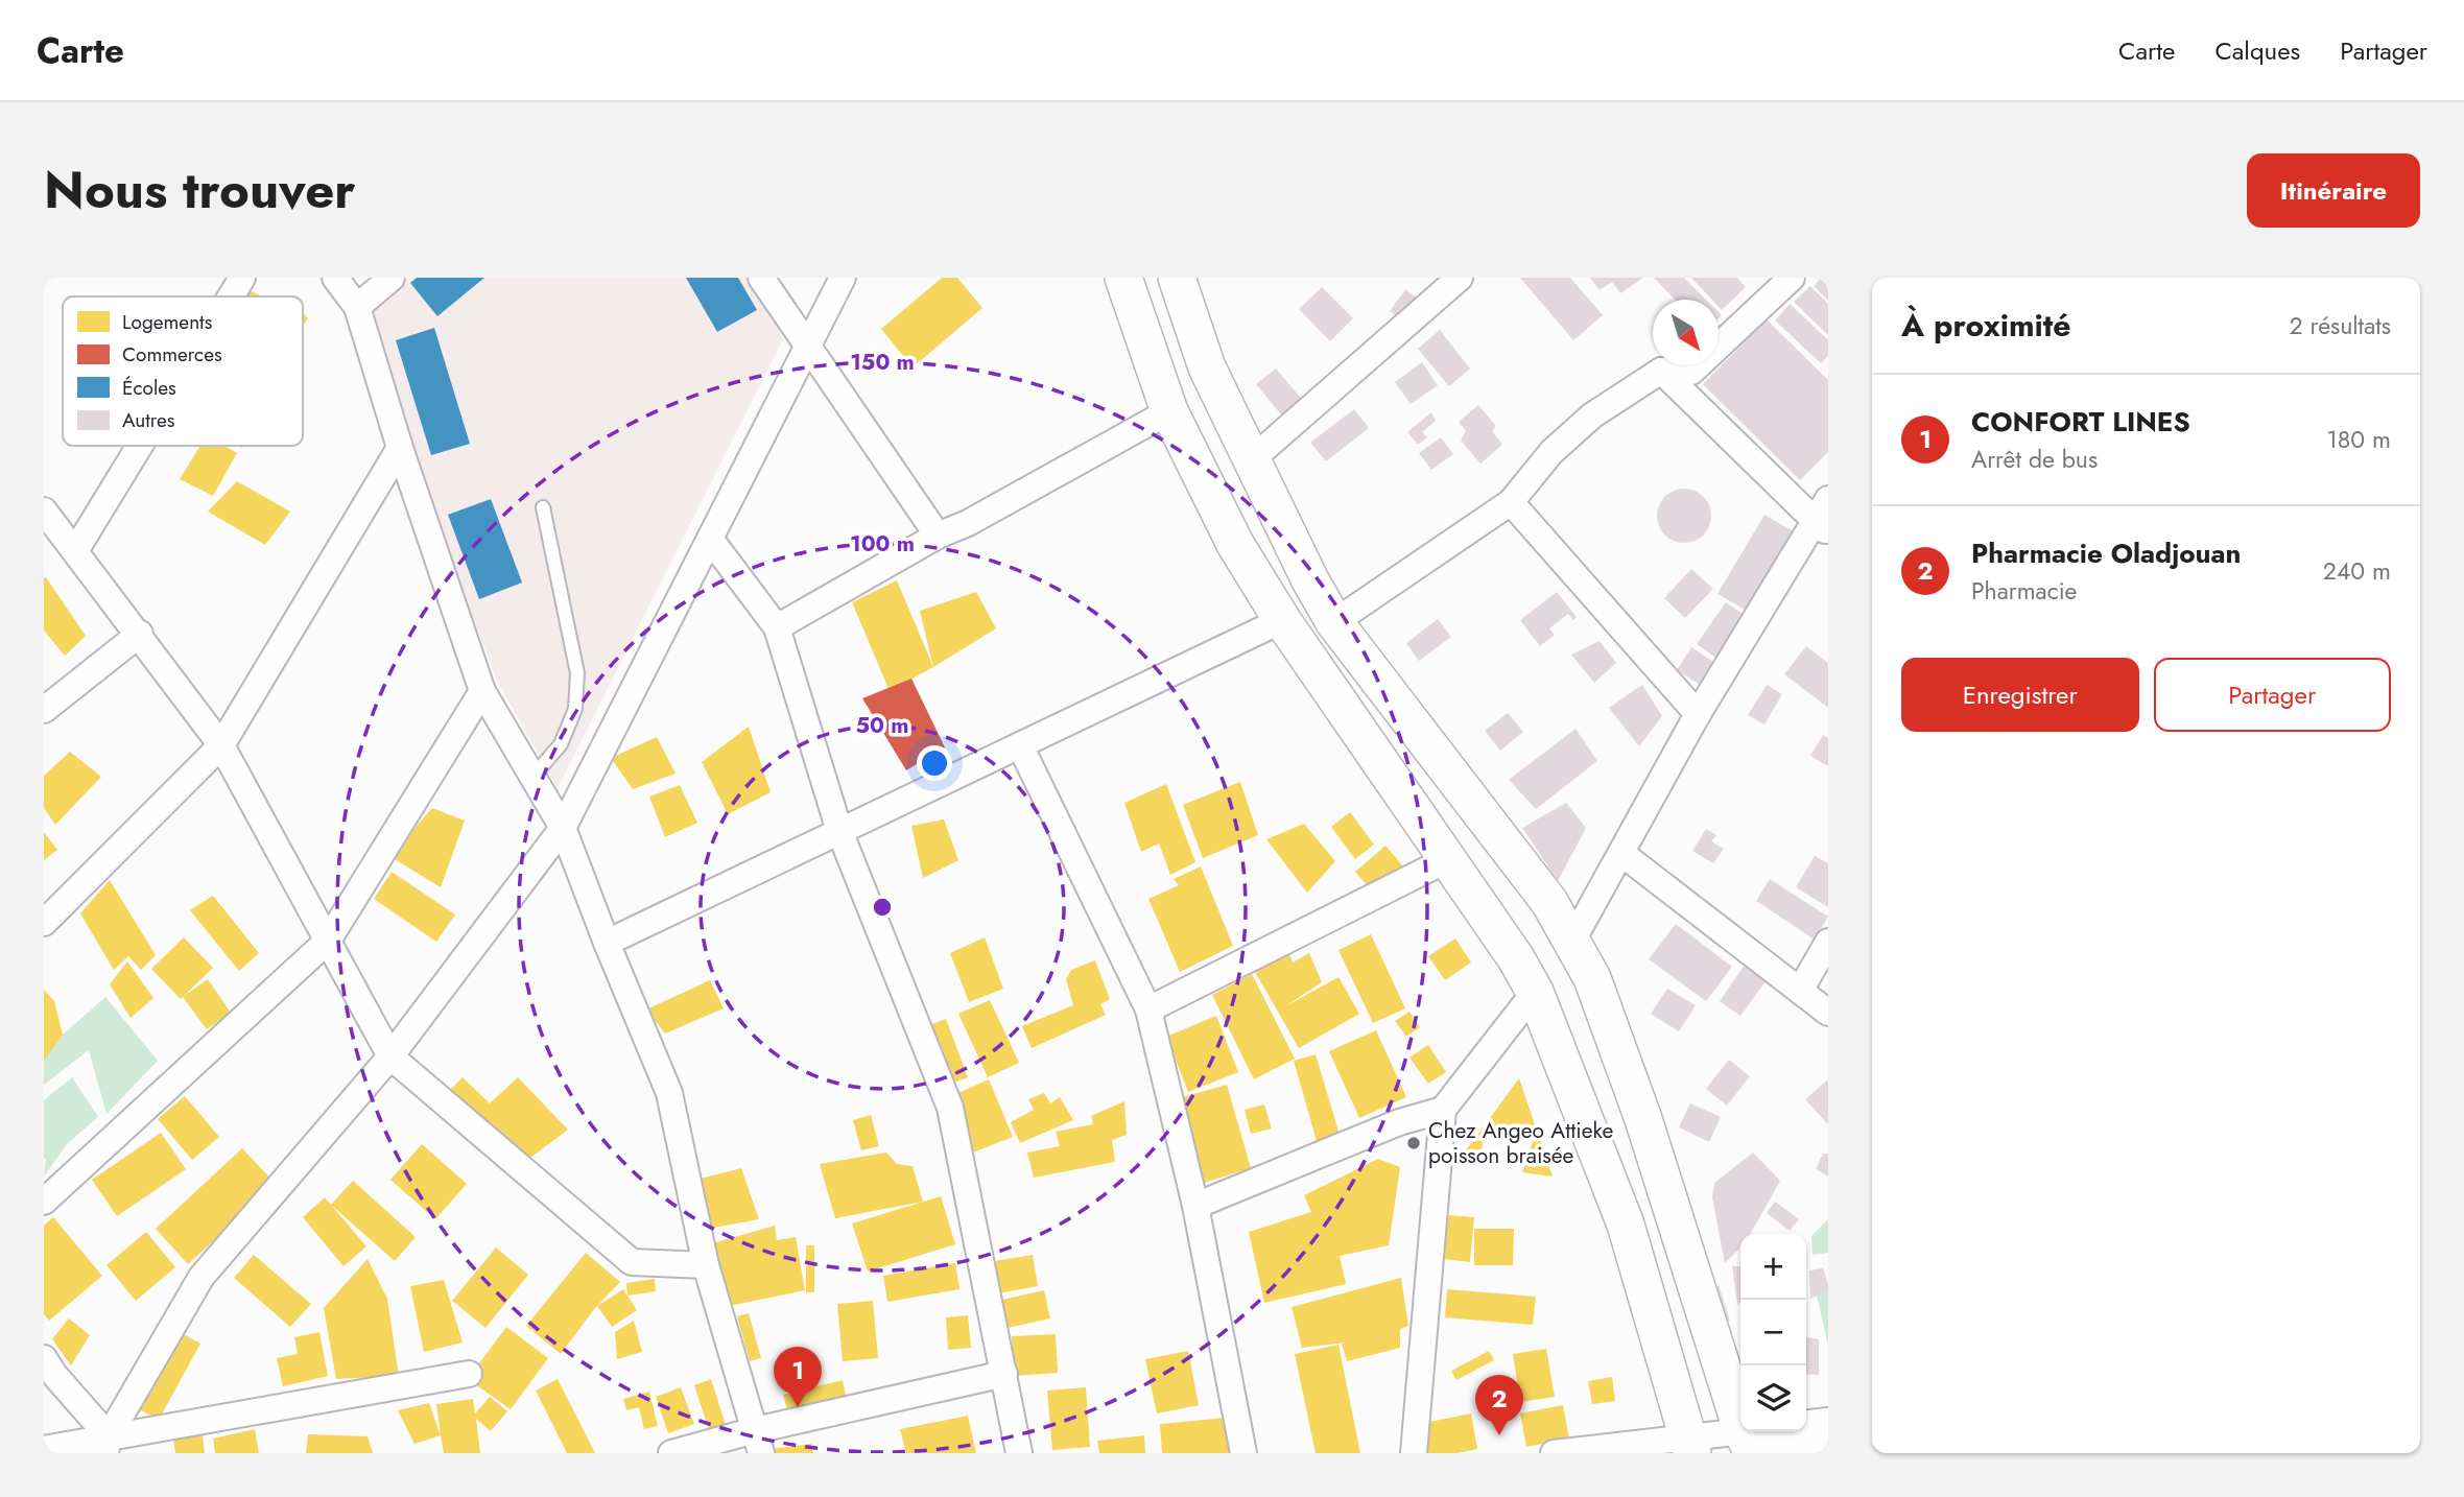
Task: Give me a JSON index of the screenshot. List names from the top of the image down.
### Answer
{
  "places": ["Chez Angeo Attieke poisson braisée"],
  "legend": [
    "Logements",
    "Commerces",
    "Écoles",
    "Autres"
  ],
  "north": "bottom right",
  "page": {
    "header": "Carte",
    "nav": ["Carte", "Calques", "Partager"],
    "title": "Nous trouver",
    "buttons": [
      "Itinéraire",
      ["Enregistrer", "Partager"]
    ],
    "heading": ["À proximité", "2 résultats"],
    "list": [
      {
        "mark": "1",
        "name": "CONFORT LINES",
        "note": "Arrêt de bus",
        "value": "180 m"
      },
      {
        "mark": "2",
        "name": "Pharmacie Oladjouan",
        "note": "Pharmacie",
        "value": "240 m"
      }
    ],
    "map_buttons": ["+", "−"],
    "pins": ["1", "2"]
  },
  "rings": ["150 m", "100 m", "50 m"]
}
